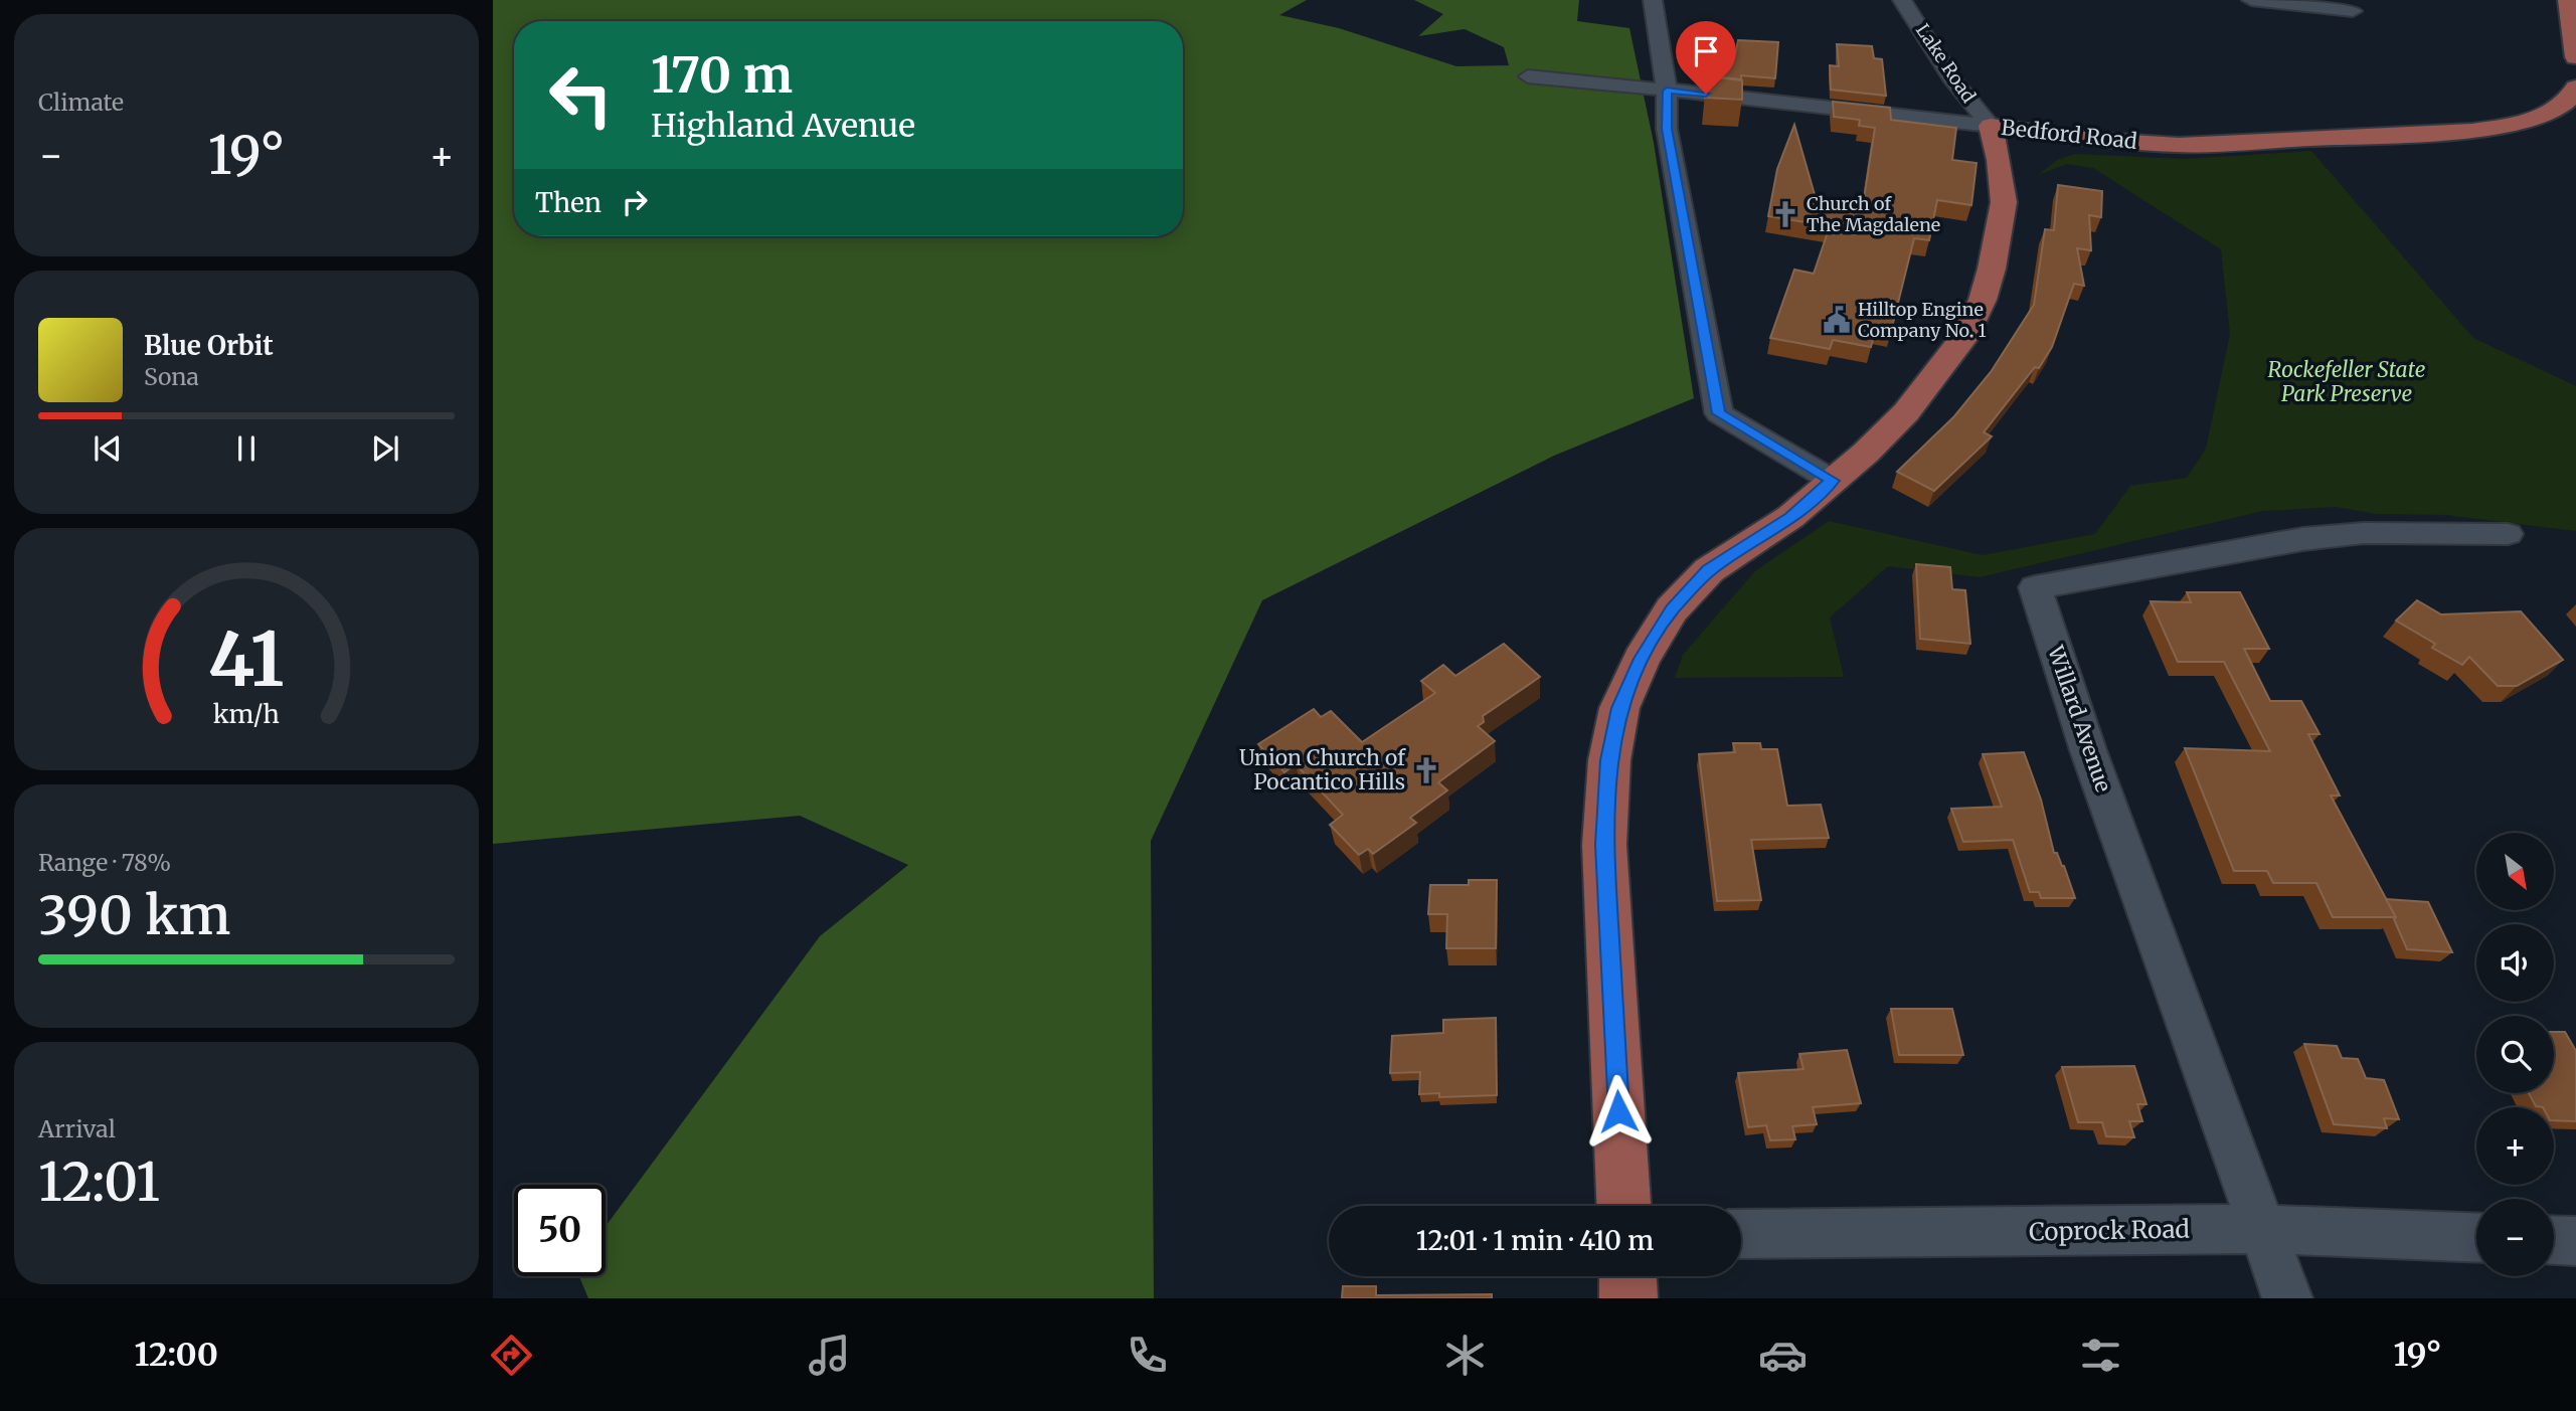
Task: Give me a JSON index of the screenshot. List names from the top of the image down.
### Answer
{
  "streets": {
    "main road": ["Bedford Road"],
    "street": ["Lake Road", "Willard Avenue", "Coprock Road"]
  },
  "crossings": [
    ["Lake Road", "Bedford Road"],
    ["Willard Avenue", "Coprock Road"]
  ],
  "parks": ["Rockefeller State Park Preserve"],
  "places": {
    "church": ["Church of The Magdalene", "Union Church of Pocantico Hills"],
    "public building": ["Hilltop Engine Company No. 1"]
  },
  "north": "bottom right",
  "page": {
    "tile": [
      "Climate",
      ["Range · 78%", "390 km"],
      ["Arrival", "12:01"]
    ],
    "turn": ["170 m", "Highland Avenue"],
    "heat": ["−", "19°", "+"],
    "then": "Then",
    "song": ["Blue Orbit", "Sona"],
    "map_buttons": ["+", "−"],
    "limit": "50",
    "trip": "12:01 · 1 min · 410 m",
    "tabs": ["12:00", "19°"],
    "gauge": ["41", "km/h"]
  }
}
